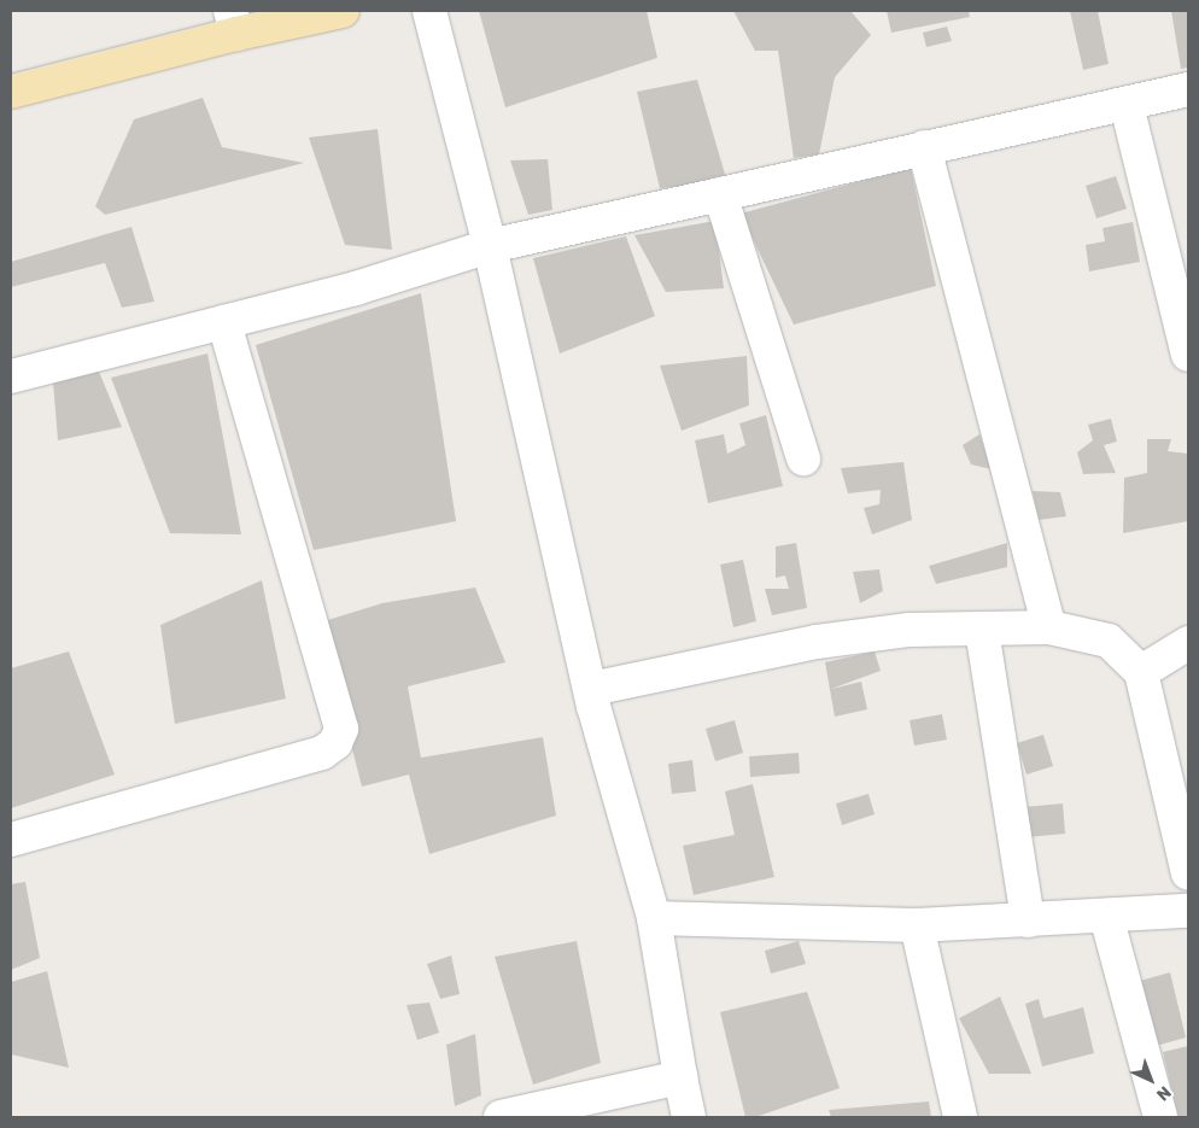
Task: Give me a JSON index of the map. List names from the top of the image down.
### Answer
{
  "north": "bottom right"
}
